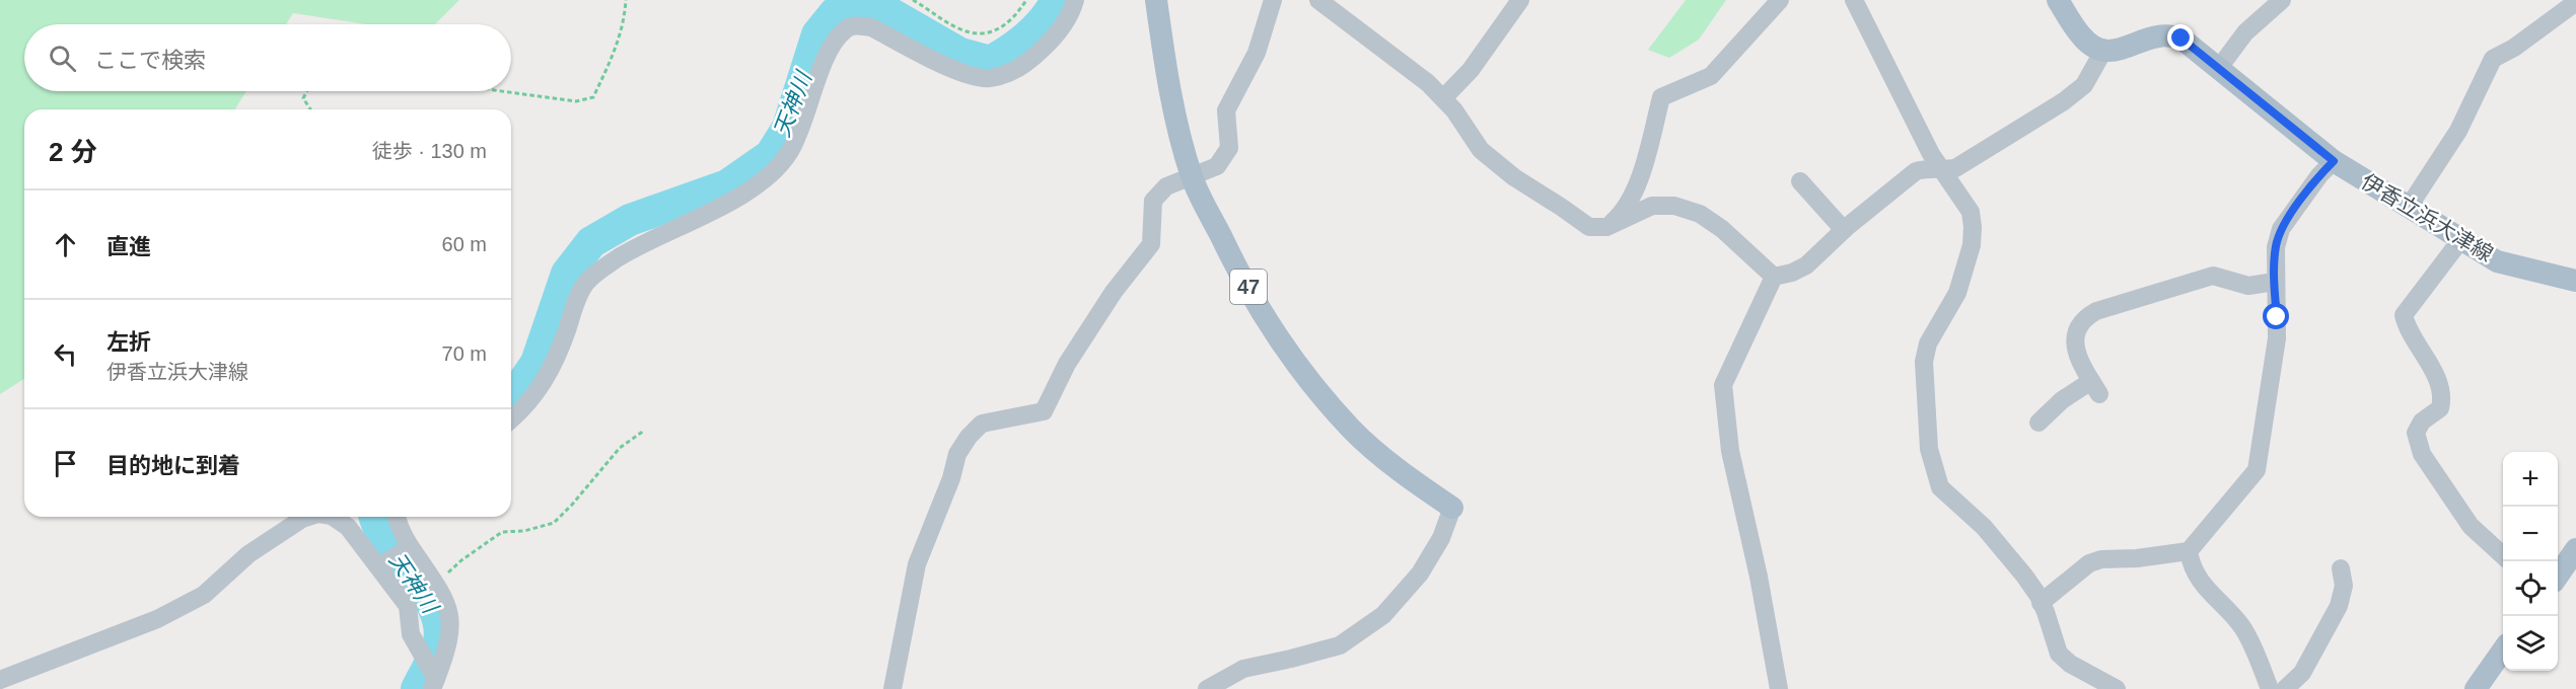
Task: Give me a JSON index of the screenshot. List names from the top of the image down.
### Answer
{
  "streets": {
    "main road": ["伊香立浜大津線", "47"]
  },
  "water": ["天神川"],
  "page": {
    "search": "ここで検索",
    "heading": ["2 分", "徒歩 · 130 m"],
    "list": [
      ["直進", "60 m"],
      ["左折", "伊香立浜大津線", "70 m"],
      "目的地に到着"
    ],
    "map_buttons": ["+", "−"]
  }
}
